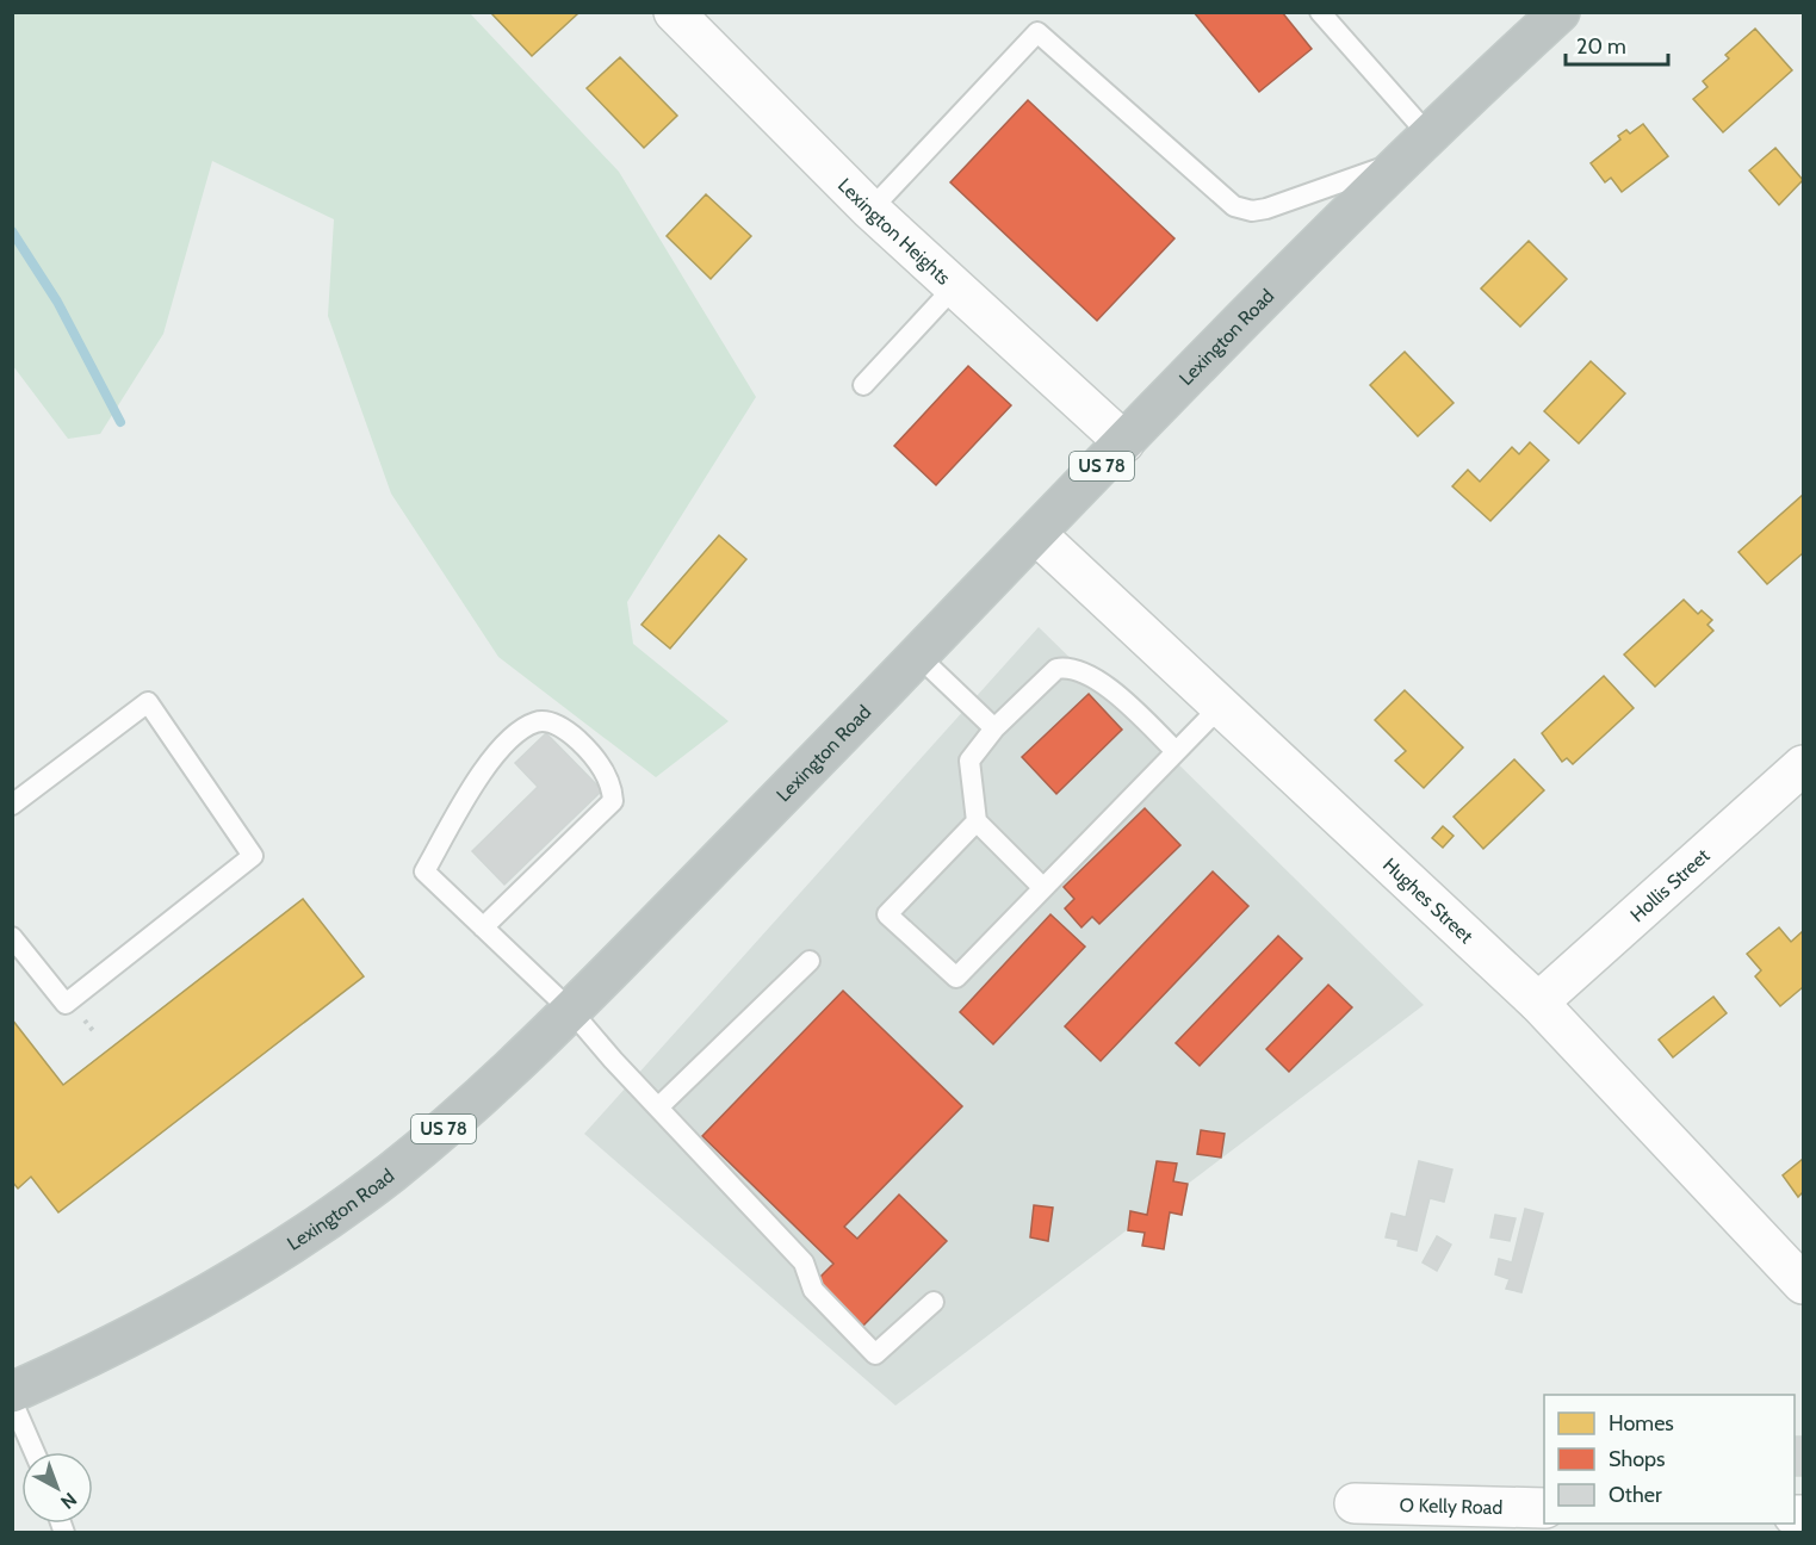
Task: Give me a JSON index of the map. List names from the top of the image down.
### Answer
{
  "streets": {
    "highway": ["Lexington Road", "US 78"],
    "street": [
      "Lexington Heights",
      "Hollis Street",
      "Hughes Street",
      "O Kelly Road"
    ]
  },
  "crossings": [
    ["Lexington Heights", "Lexington Road"],
    ["Lexington Road", "Hughes Street"],
    ["Hollis Street", "Hughes Street"]
  ],
  "legend": ["Homes", "Shops", "Other"],
  "scale_bar": "20 m",
  "north": "bottom right"
}
